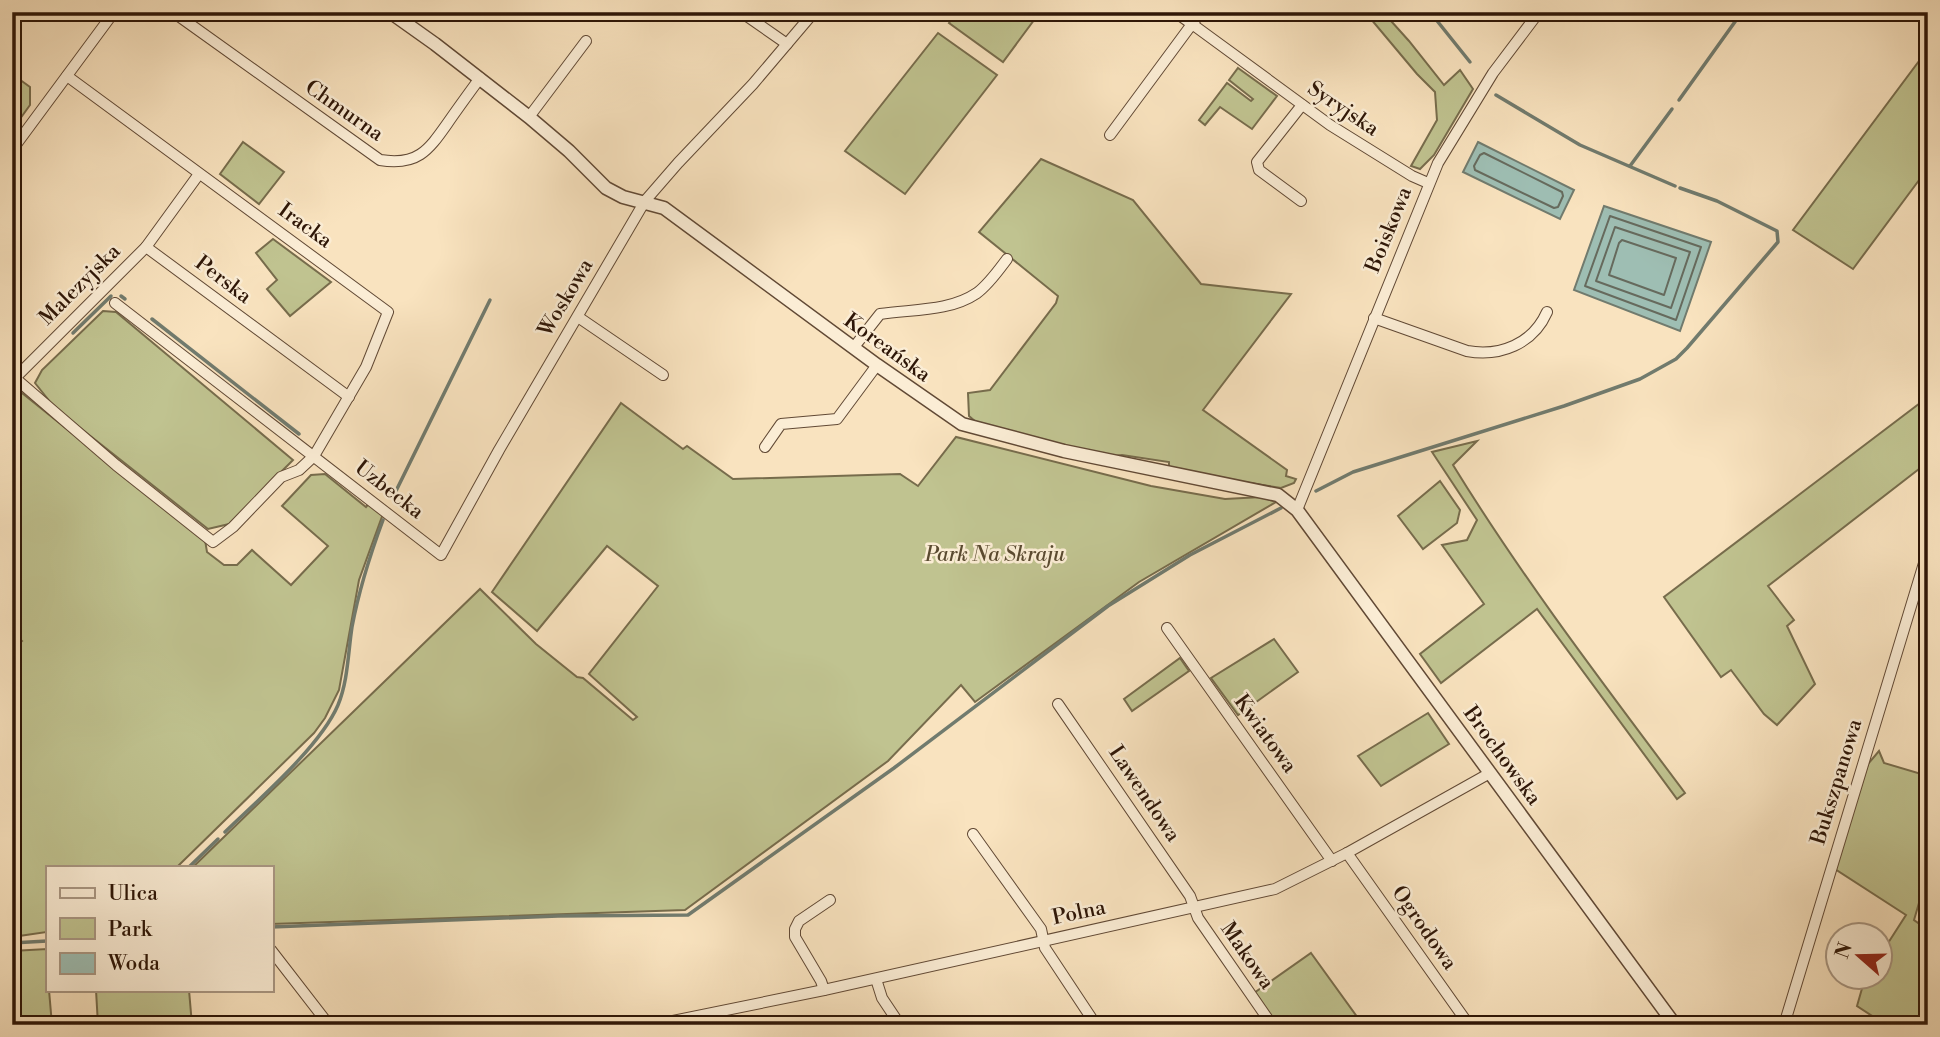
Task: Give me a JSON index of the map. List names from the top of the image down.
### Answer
{
  "streets": {
    "street": [
      "Syryjska",
      "Chmurna",
      "Iracka",
      "Boiskowa",
      "Perska",
      "Malezyjska",
      "Woskowa",
      "Koreańska",
      "Uzbecka",
      "Kwiatowa",
      "Brochowska",
      "Bukszpanowa",
      "Lawendowa",
      "Polna",
      "Ogrodowa",
      "Makowa"
    ]
  },
  "crossings": [
    ["Syryjska", "Boiskowa"],
    ["Chmurna", "Koreańska"],
    ["Iracka", "Perska"],
    ["Iracka", "Uzbecka"],
    ["Boiskowa", "Brochowska"],
    ["Perska", "Malezyjska"],
    ["Woskowa", "Koreańska"],
    ["Woskowa", "Uzbecka"],
    ["Koreańska", "Brochowska"],
    ["Kwiatowa", "Polna"],
    ["Brochowska", "Polna"],
    ["Lawendowa", "Polna"],
    ["Lawendowa", "Makowa"],
    ["Polna", "Ogrodowa"],
    ["Polna", "Makowa"]
  ],
  "parks": ["Park Na Skraju"],
  "legend": ["Ulica", "Park", "Woda"],
  "north": "left"
}
